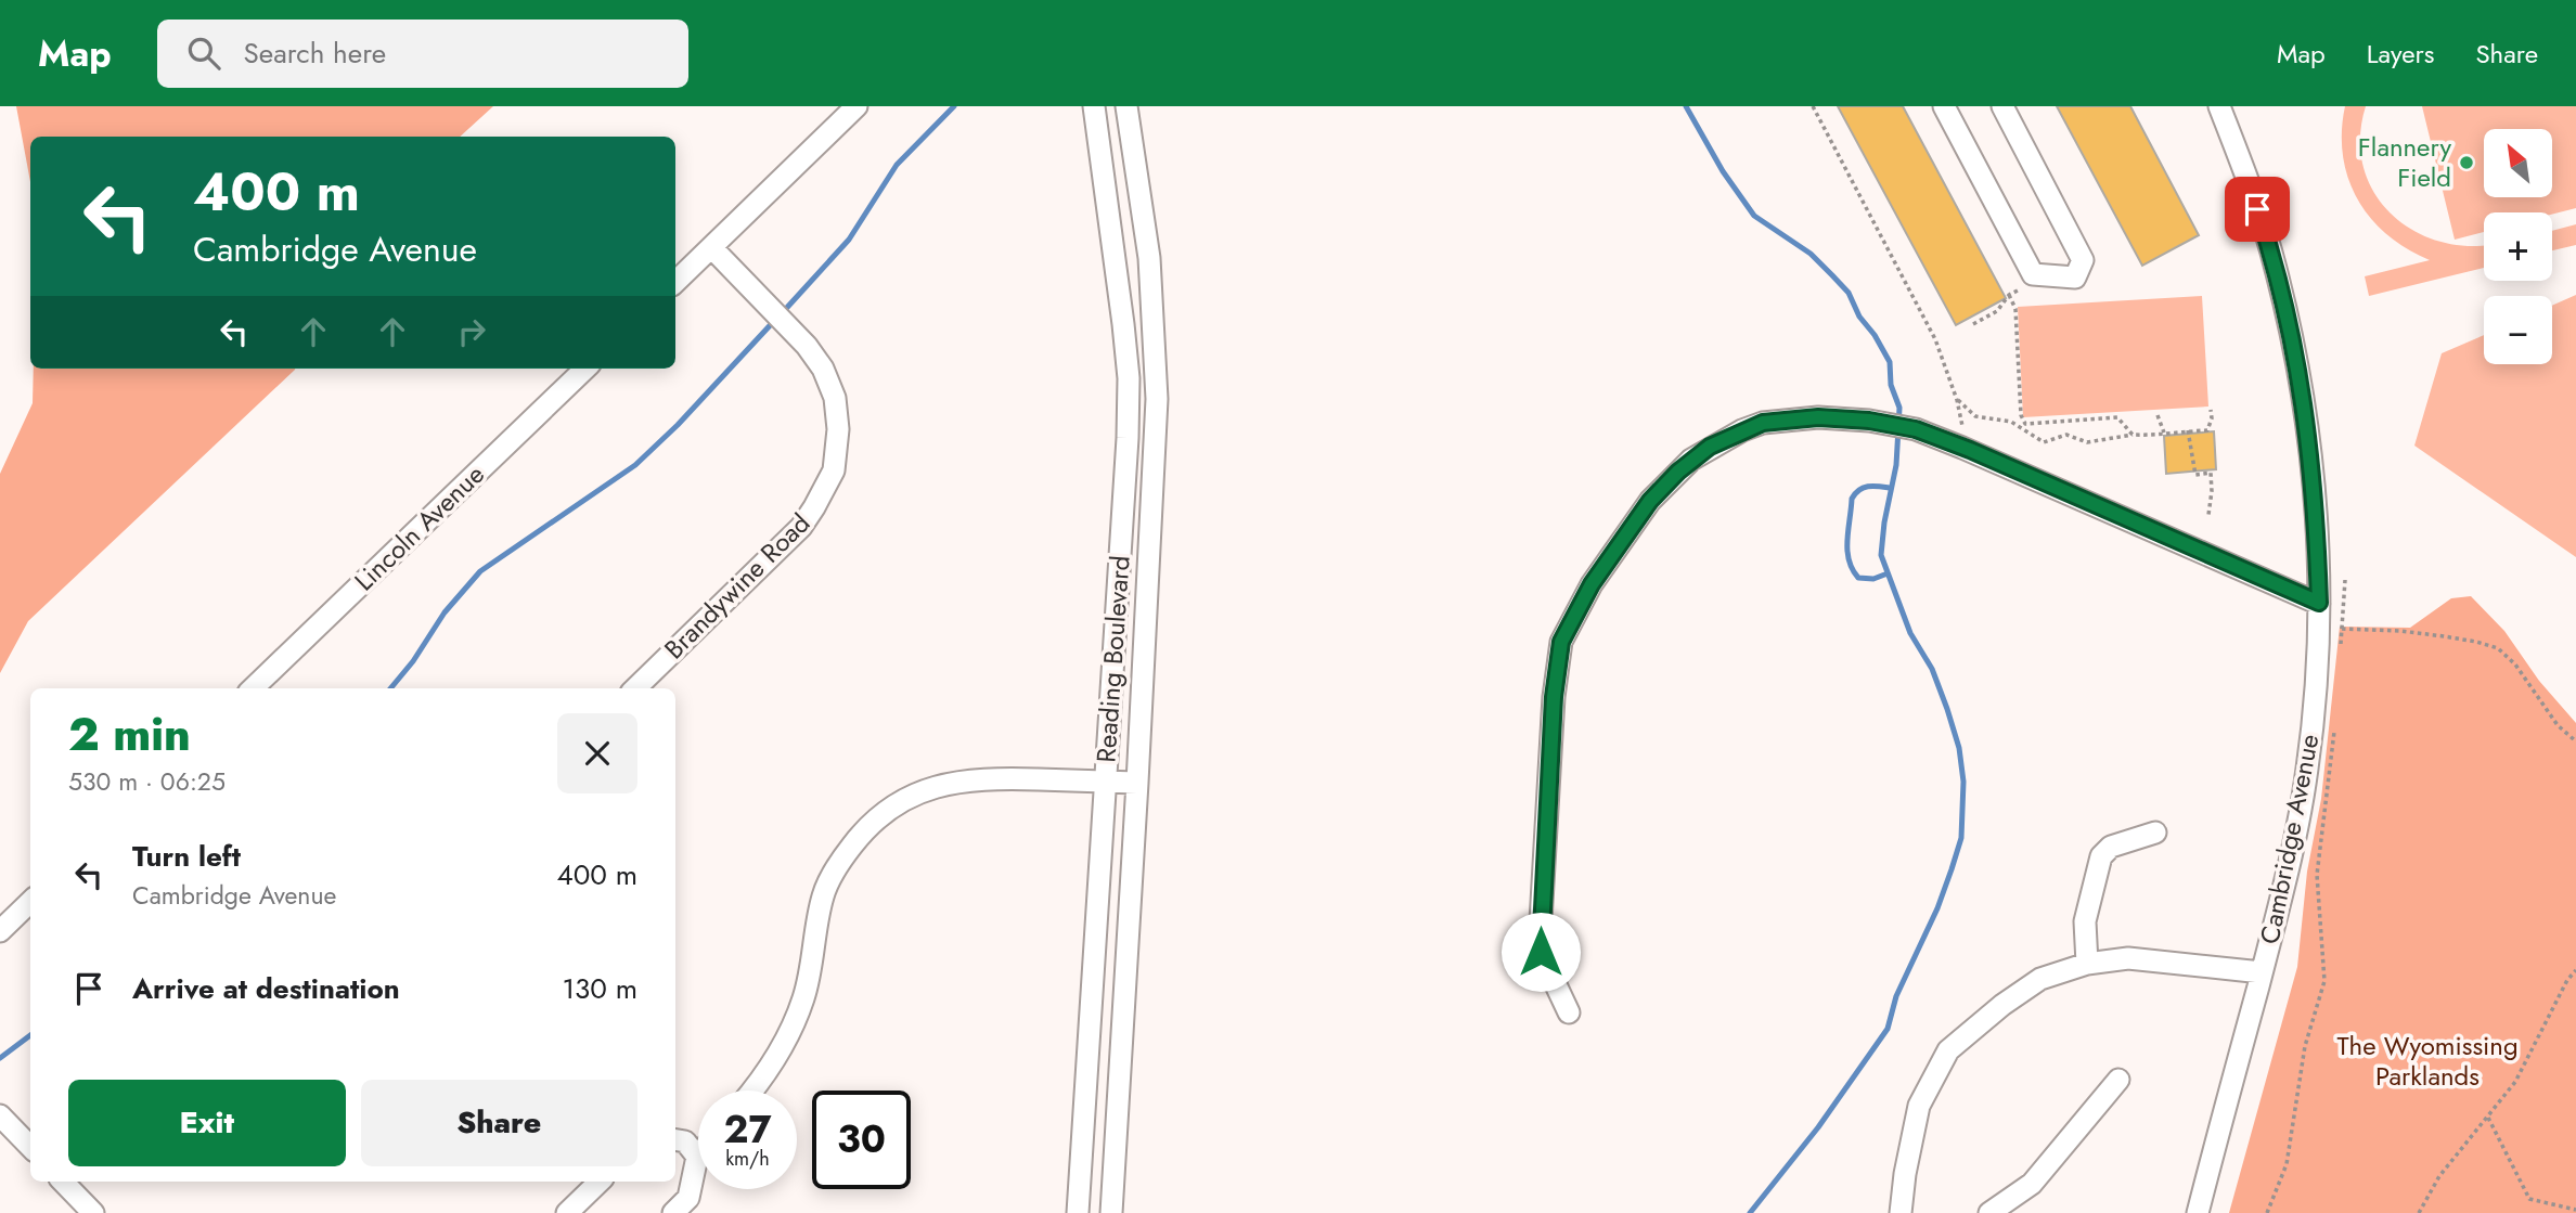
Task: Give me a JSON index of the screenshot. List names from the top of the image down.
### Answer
{
  "streets": {
    "street": [
      "Lincoln Avenue",
      "Brandywine Road",
      "Reading Boulevard",
      "Cambridge Avenue"
    ]
  },
  "parks": ["The Wyomissing Parklands"],
  "places": ["Flannery Field"],
  "north": "top left",
  "page": {
    "header": "Map",
    "search": "Search here",
    "nav": ["Map", "Layers", "Share"],
    "map_buttons": ["+", "−"],
    "turn": ["400 m", "Cambridge Avenue"],
    "heading": ["2 min", "530 m · 06:25"],
    "list": [
      {
        "name": "Turn left",
        "note": "Cambridge Avenue",
        "value": "400 m"
      },
      {
        "name": "Arrive at destination",
        "value": "130 m"
      }
    ],
    "buttons": ["Exit", "Share"],
    "speed": "27 km/h",
    "limit": "30"
  }
}
